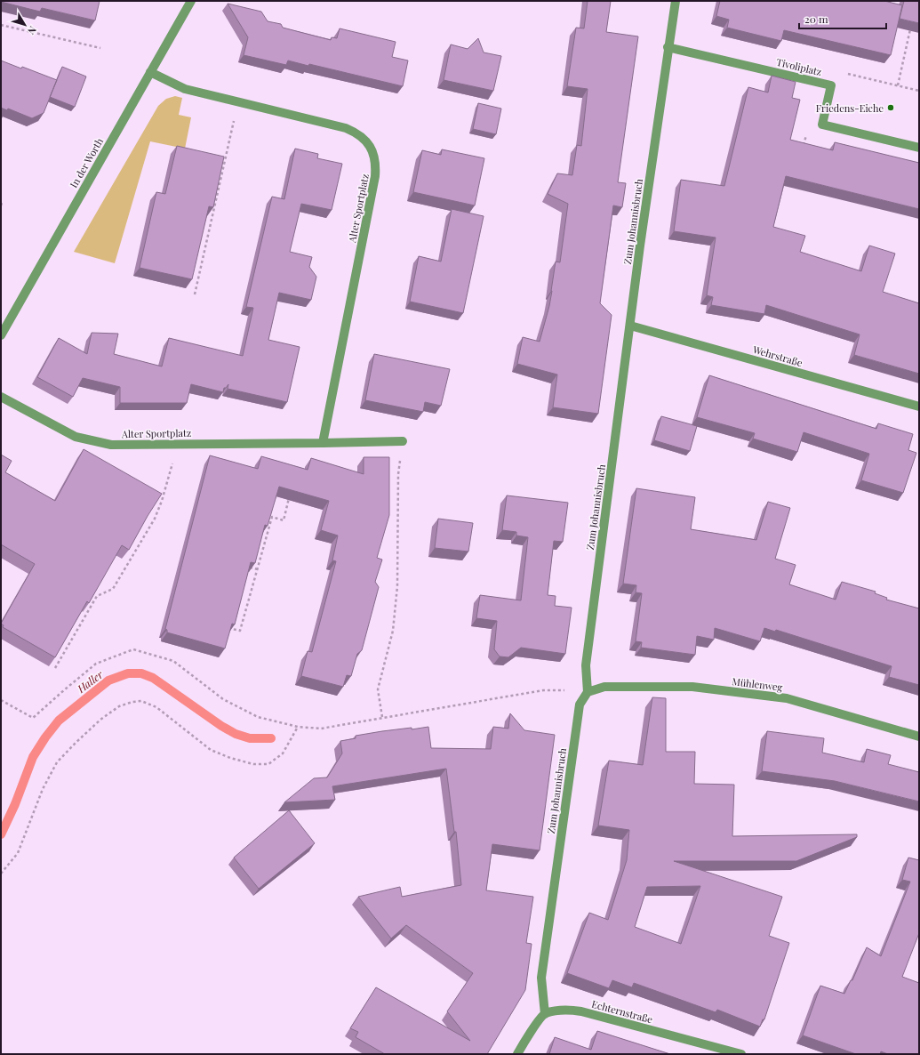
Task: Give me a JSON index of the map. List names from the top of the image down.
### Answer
{
  "streets": {
    "street": [
      "Tivoliplatz",
      "In der Worth",
      "Alter Sportplatz",
      "Zum Johannisbruch",
      "Wehrstraße",
      "Mühlenweg",
      "Echternstraße"
    ]
  },
  "crossings": [
    ["Tivoliplatz", "Zum Johannisbruch"],
    ["In der Worth", "Alter Sportplatz"],
    ["Zum Johannisbruch", "Wehrstraße"],
    ["Zum Johannisbruch", "Mühlenweg"],
    ["Zum Johannisbruch", "Echternstraße"]
  ],
  "water": ["Haller"],
  "places": ["Friedens-Eiche"],
  "scale_bar": "20 m",
  "north": "bottom right"
}
